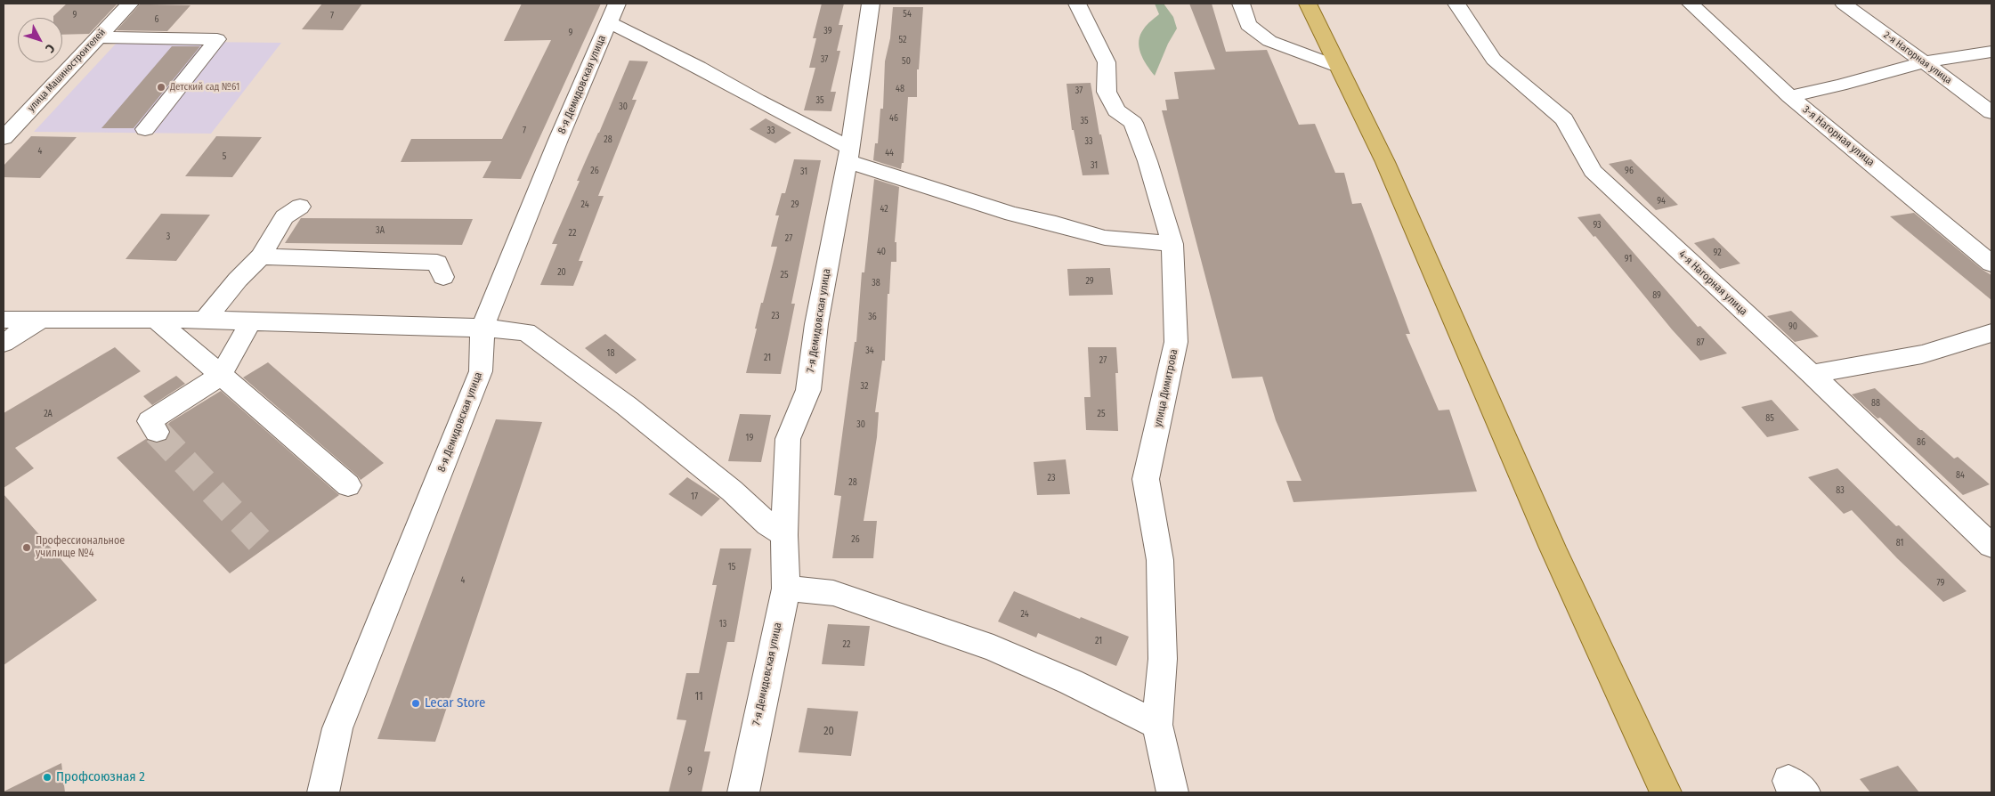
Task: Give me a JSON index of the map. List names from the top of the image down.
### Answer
{
  "streets": {
    "street": [
      "2-я Нагорная улица",
      "улица Машиностроителей",
      "8-я Демидовская улица",
      "3-я Нагорная улица",
      "4-я Нагорная улица",
      "7-я Демидовская улица",
      "улица Димитрова"
    ]
  },
  "places": [
    "Детский сад №61",
    "Профессиональное училище №4",
    "Lecar Store",
    "Профсоюзная 2"
  ],
  "house_numbers": [
    "54",
    "9",
    "7",
    "6",
    "39",
    "9",
    "52",
    "37",
    "50",
    "48",
    "37",
    "35",
    "30",
    "46",
    "35",
    "7",
    "33",
    "28",
    "33",
    "4",
    "44",
    "5",
    "31",
    "26",
    "96",
    "31",
    "94",
    "24",
    "29",
    "42",
    "93",
    "3А",
    "22",
    "3",
    "27",
    "40",
    "92",
    "91",
    "20",
    "25",
    "29",
    "38",
    "89",
    "23",
    "36",
    "90",
    "87",
    "34",
    "18",
    "21",
    "27",
    "32",
    "88",
    "2А",
    "25",
    "85",
    "30",
    "19",
    "86",
    "84",
    "23",
    "28",
    "83",
    "17",
    "26",
    "81",
    "15",
    "4",
    "79",
    "24",
    "13",
    "21",
    "22",
    "11",
    "20",
    "9"
  ],
  "north": "bottom right"
}
